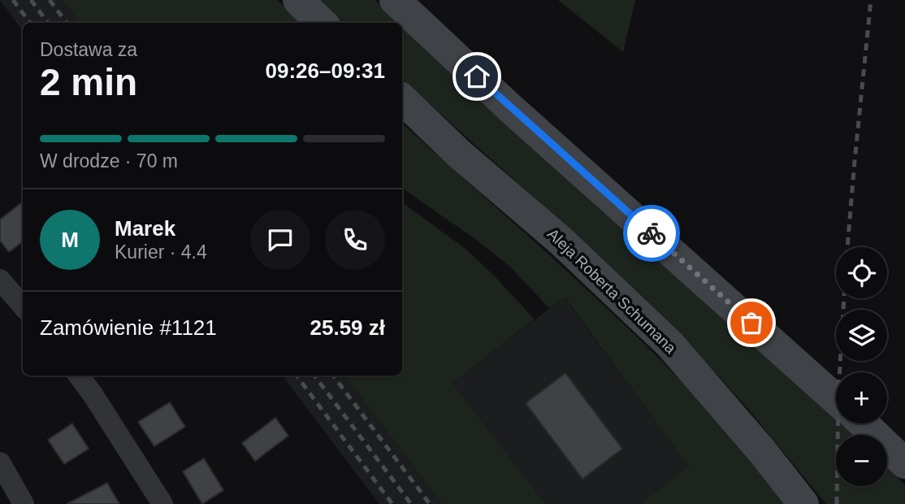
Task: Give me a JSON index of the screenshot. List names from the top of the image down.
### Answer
{
  "streets": {
    "main road": ["Aleja Roberta Schumana"]
  },
  "page": {
    "heading": ["2 min", "Dostawa za", "09:26–09:31"],
    "panel": [
      "Marek",
      "Kurier · 4.4",
      "Zamówienie #1121",
      "25.59 zł"
    ],
    "bar": "W drodze · 70 m",
    "round": "M",
    "map_buttons": ["+", "−"]
  }
}
